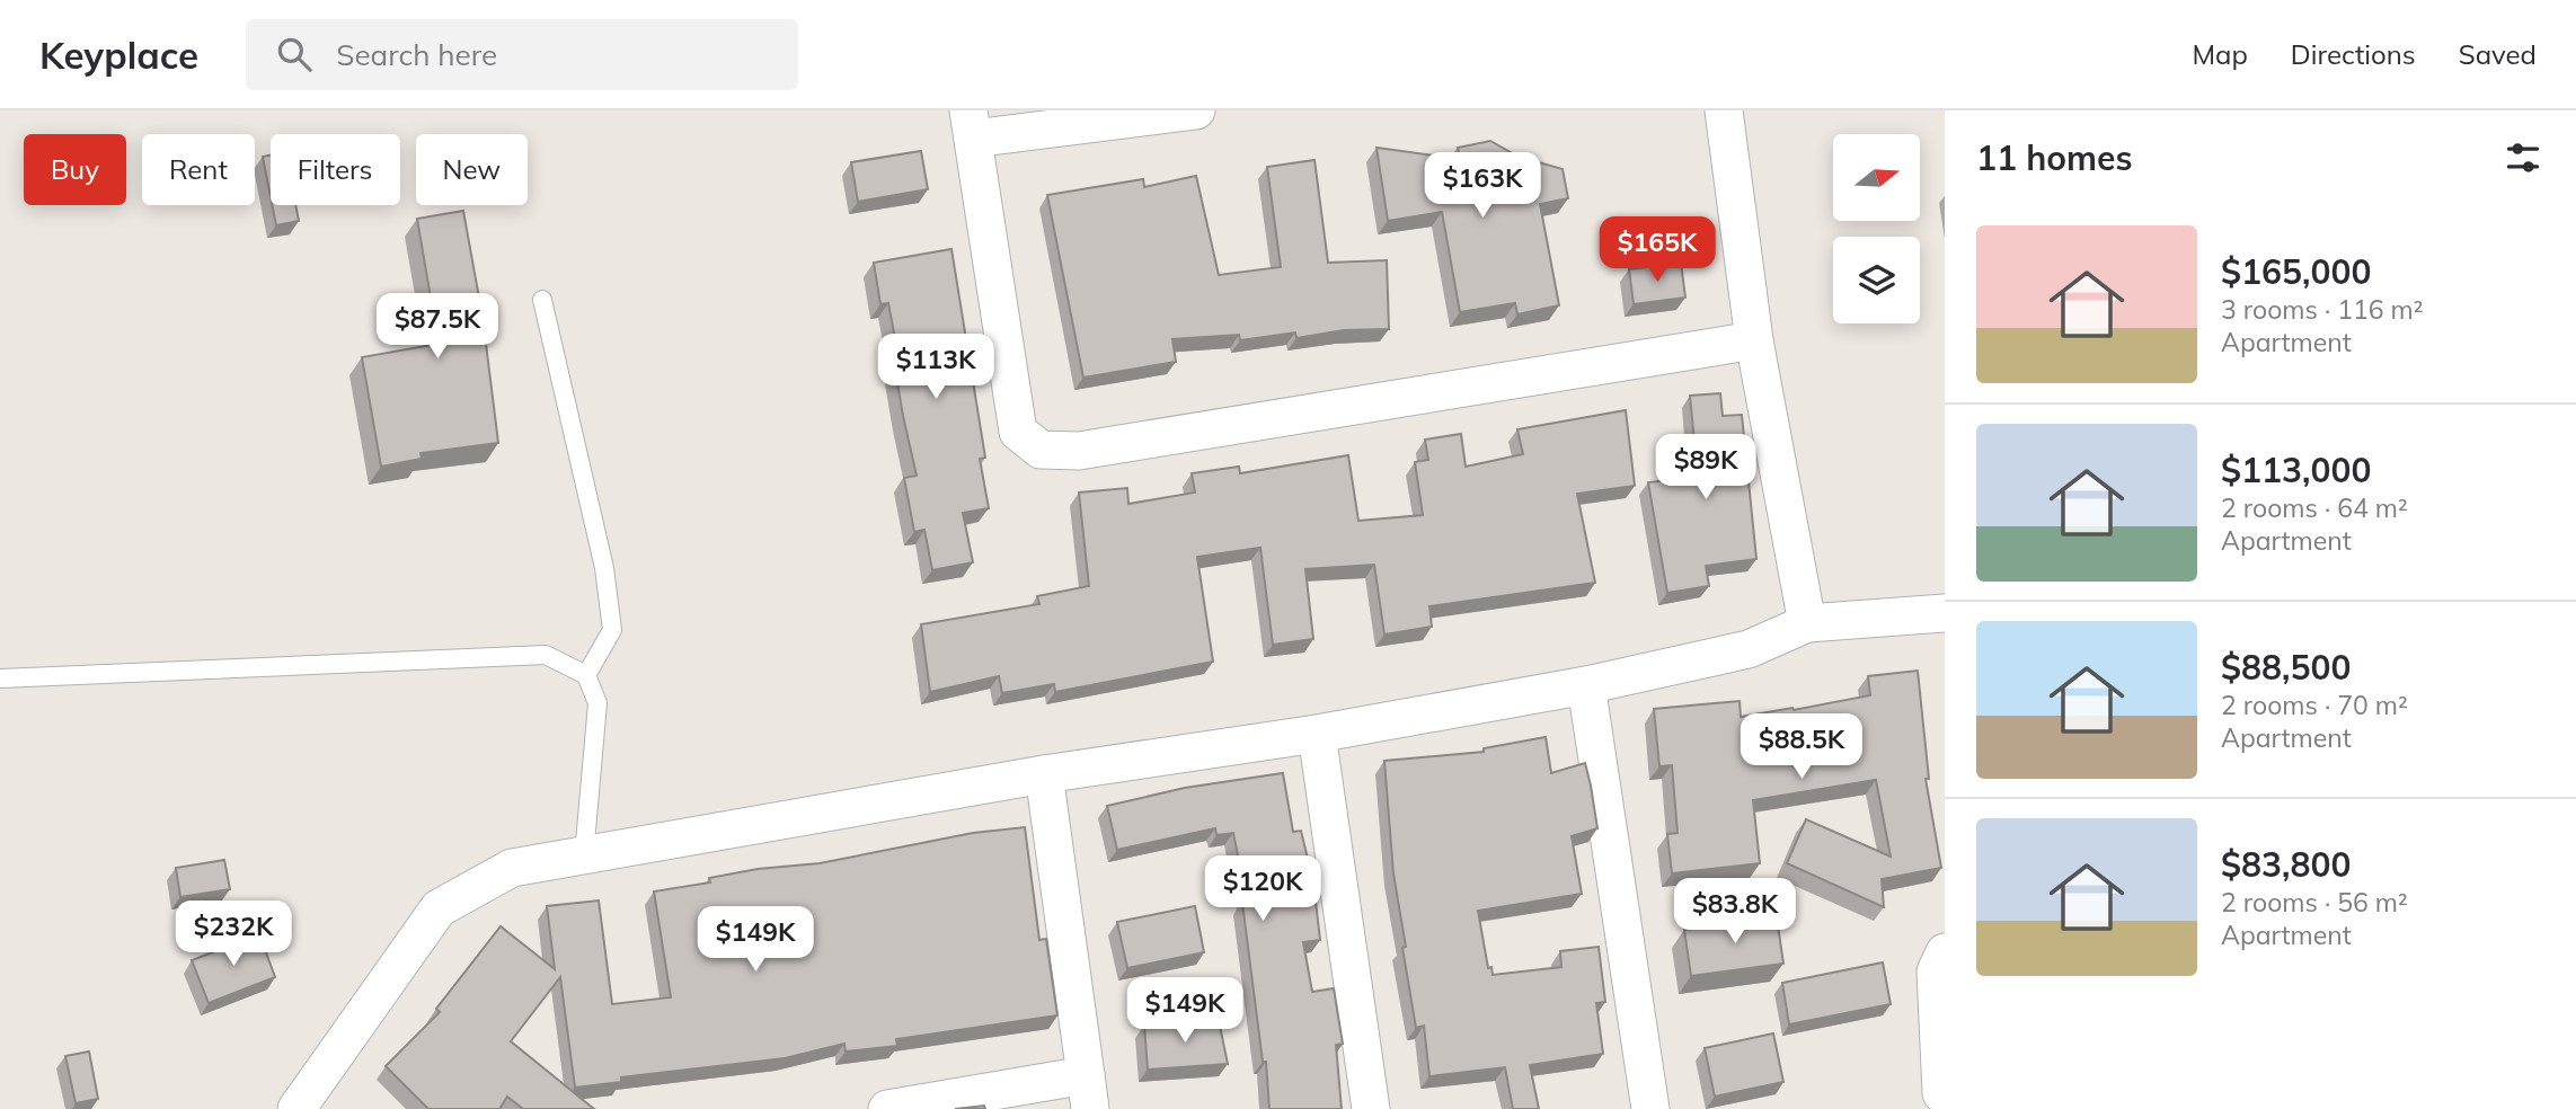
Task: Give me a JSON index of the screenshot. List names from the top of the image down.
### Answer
{
  "north": "right",
  "page": {
    "header": "Keyplace",
    "search": "Search here",
    "nav": ["Map", "Directions", "Saved"],
    "heading": "11 homes",
    "chip": [
      "Buy",
      "Rent",
      "Filters",
      "New"
    ],
    "price": [
      "$163K",
      "$165K",
      "$87.5K",
      "$113K",
      "$89K",
      "$88.5K",
      "$120K",
      "$83.8K",
      "$232K",
      "$149K",
      "$149K"
    ],
    "list": [
      {
        "name": "$165,000",
        "note": "3 rooms · 116 m² · Apartment"
      },
      {
        "name": "$113,000",
        "note": "2 rooms · 64 m² · Apartment"
      },
      {
        "name": "$88,500",
        "note": "2 rooms · 70 m² · Apartment"
      },
      {
        "name": "$83,800",
        "note": "2 rooms · 56 m² · Apartment"
      }
    ]
  }
}
